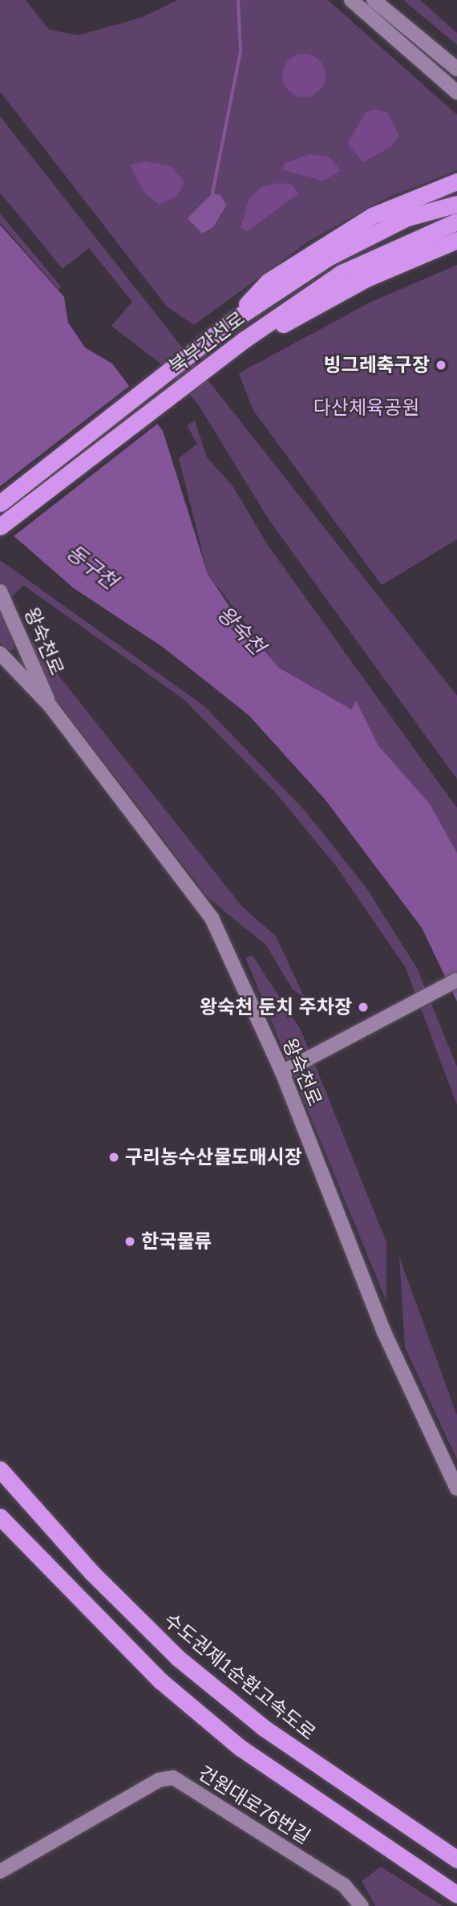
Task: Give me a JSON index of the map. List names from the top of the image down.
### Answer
{
  "streets": {
    "highway": ["북부간선로", "수도권제1순환고속도로"],
    "street": ["왕숙천로", "건원대로76번길"]
  },
  "water": ["동구천", "왕숙천"],
  "parks": ["다산체육공원"],
  "places": [
    "빙그레축구장",
    "왕숙천 둔치 주차장",
    "구리농수산물도매시장",
    "한국물류"
  ]
}
